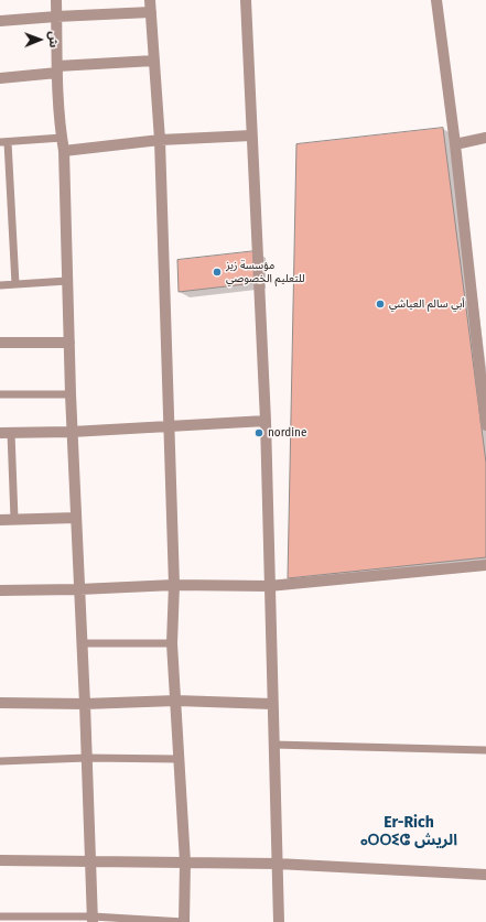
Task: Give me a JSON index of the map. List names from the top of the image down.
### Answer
{
  "districts": ["Er-Rich ⴰⵔⵔⵉⵛ الريش"],
  "places": ["مؤسسة زيز للتعليم الخصوصي", "أبي سالم العياشي", "nordine"],
  "north": "right"
}
